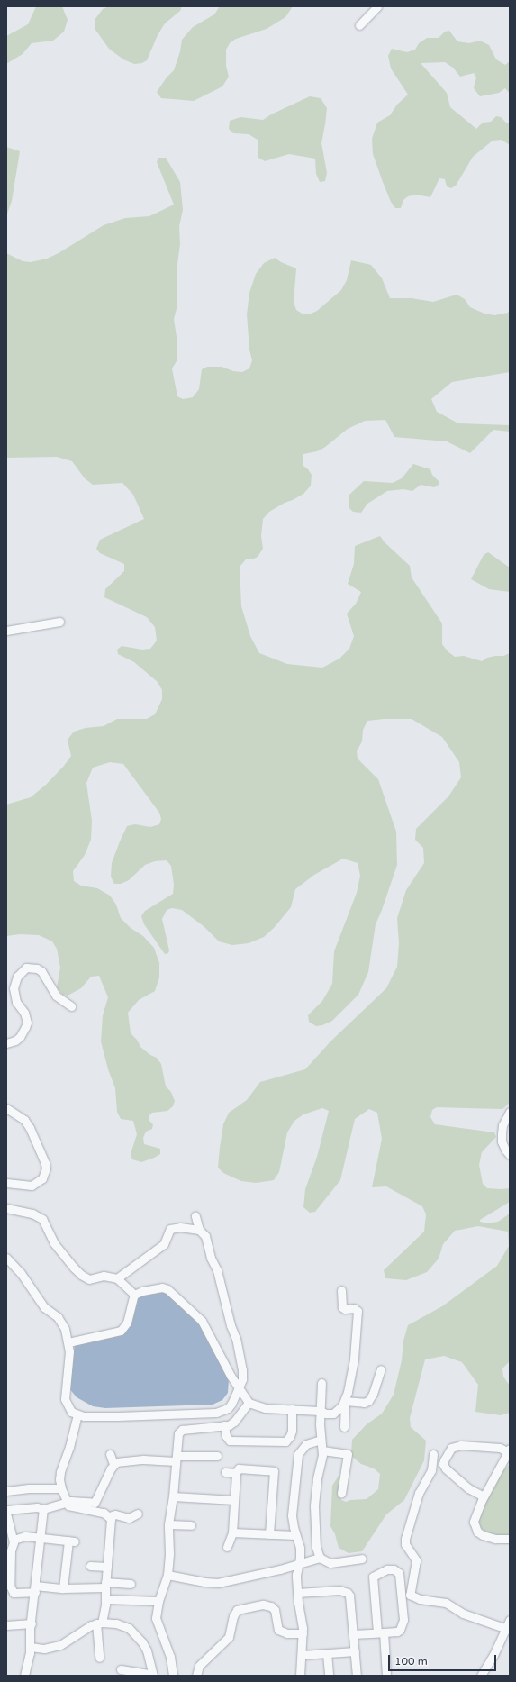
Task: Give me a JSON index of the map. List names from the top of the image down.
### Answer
{
  "scale_bar": "100 m"
}
